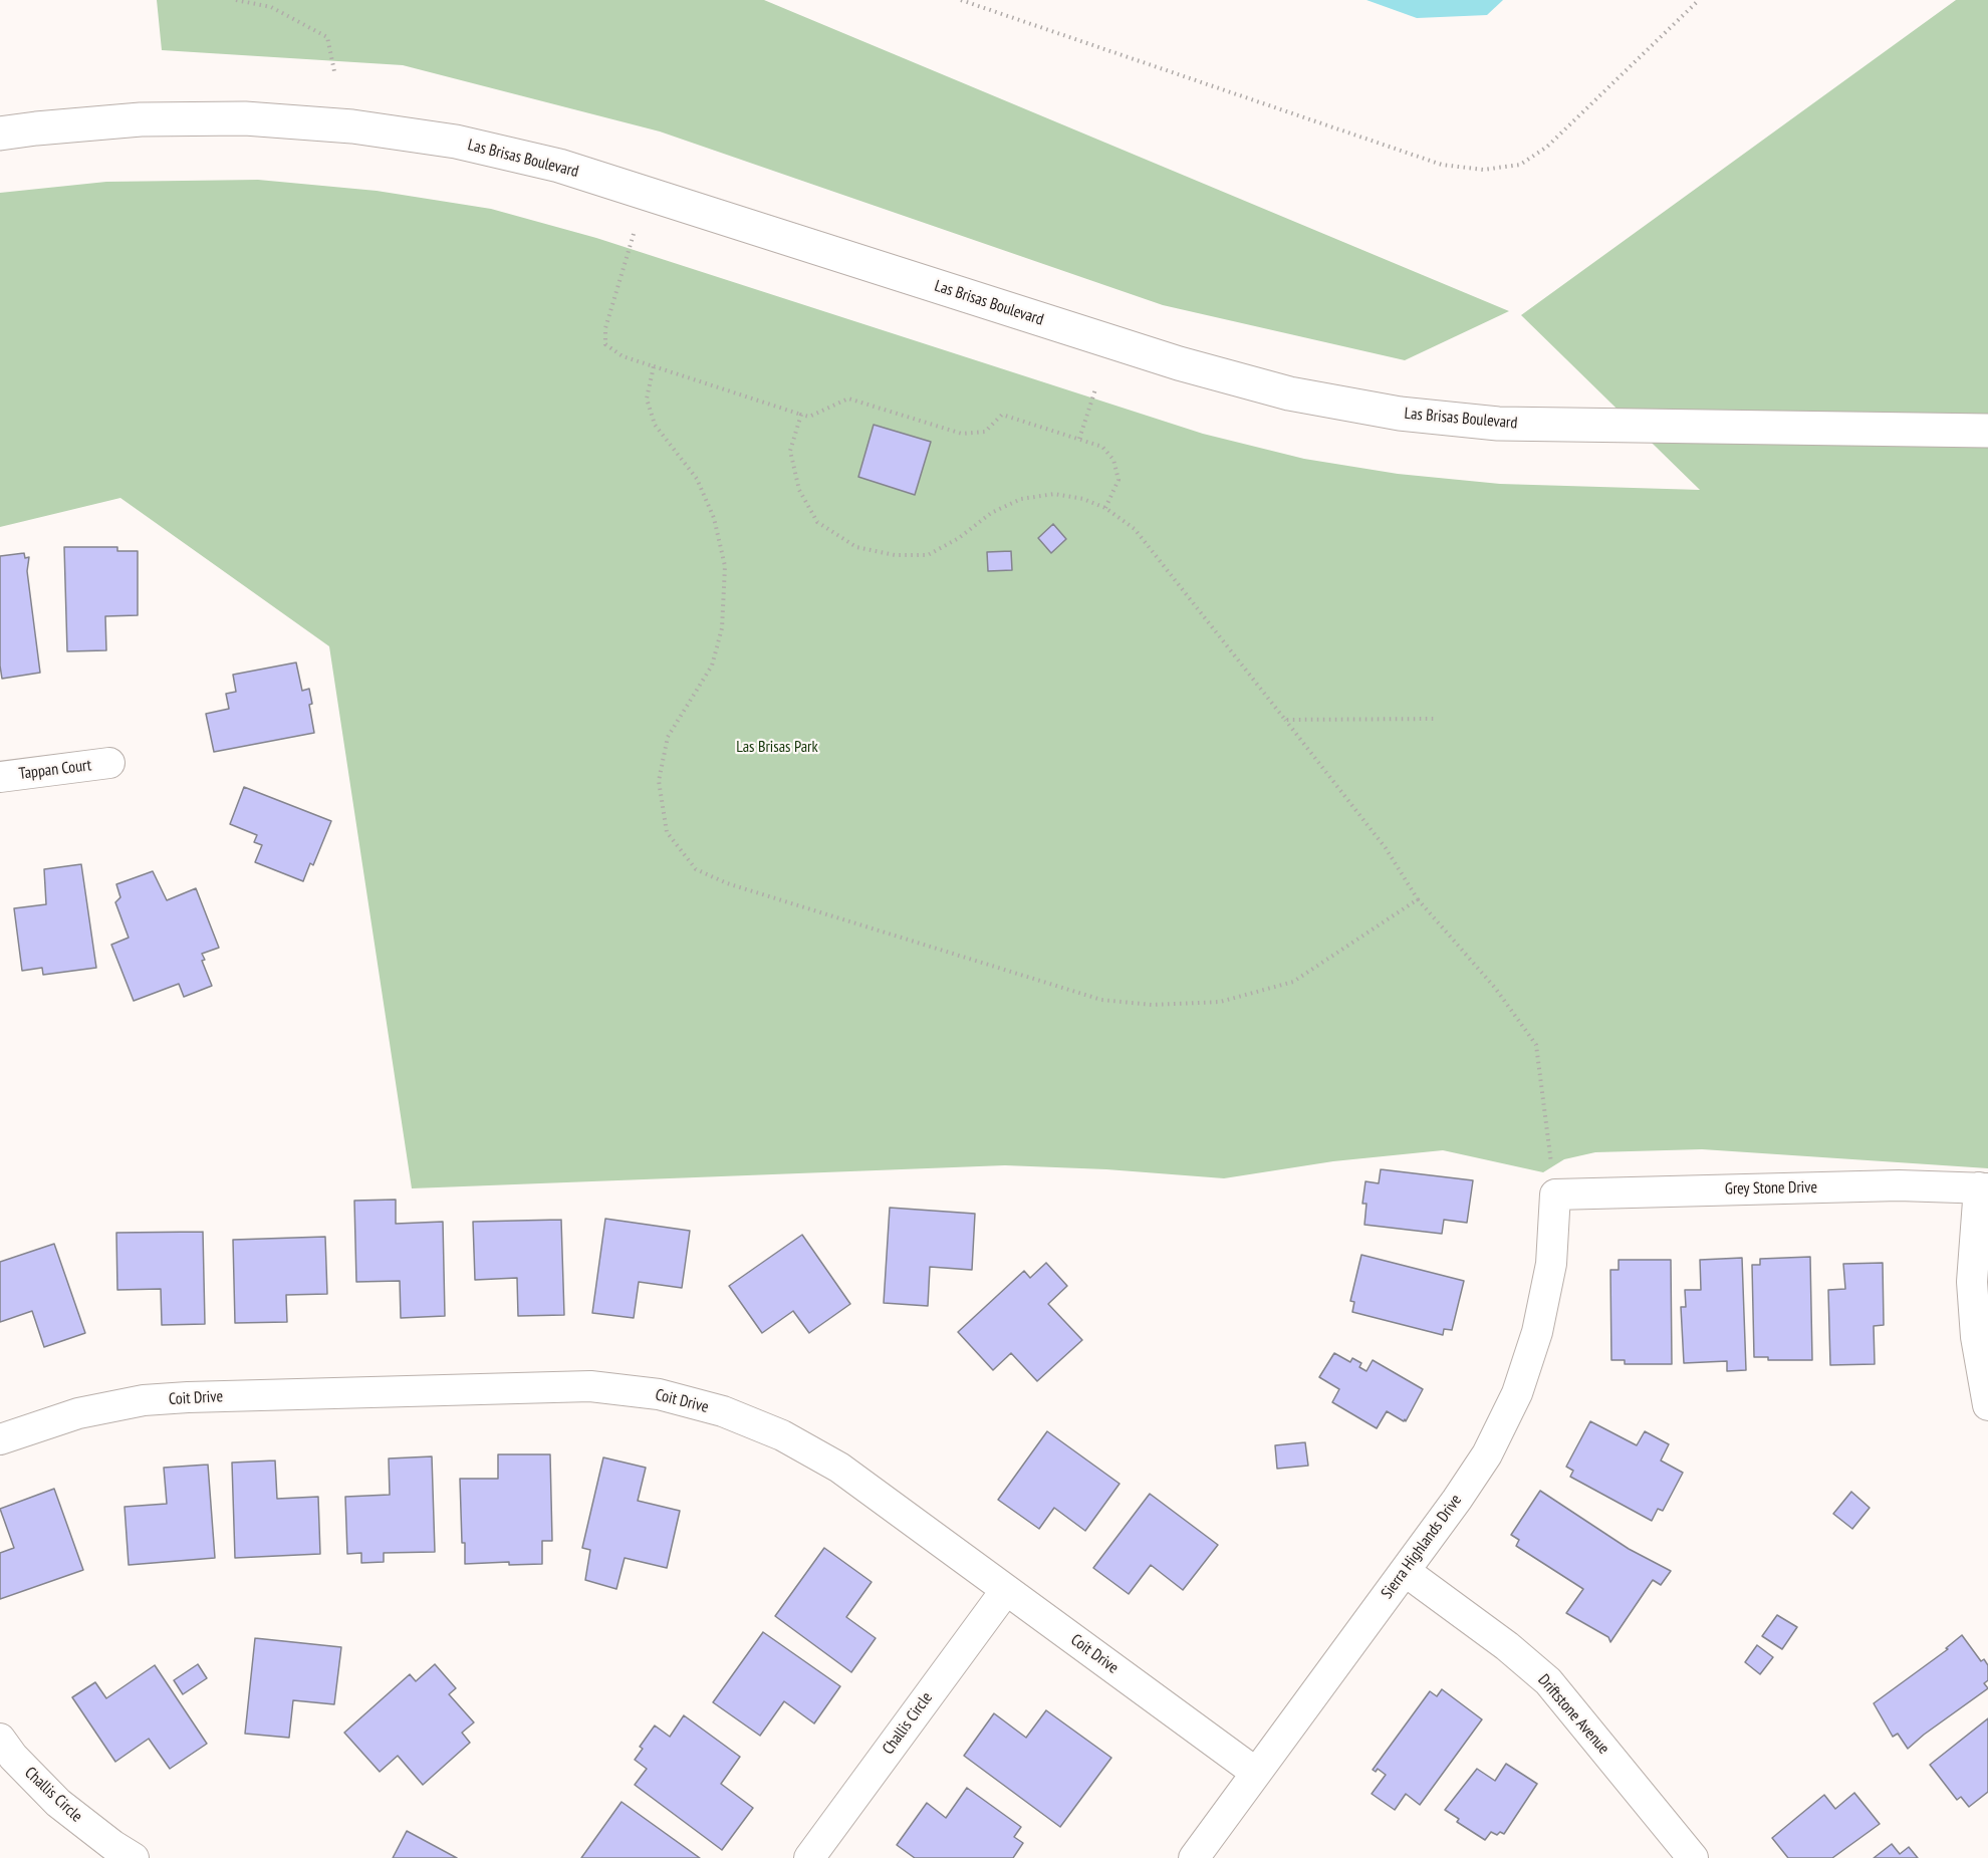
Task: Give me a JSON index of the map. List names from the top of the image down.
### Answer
{
  "streets": {
    "street": [
      "Las Brisas Boulevard",
      "Tappan Court",
      "Grey Stone Drive",
      "Coit Drive",
      "Sierra Highlands Drive",
      "Driftstone Avenue",
      "Challis Circle"
    ]
  },
  "crossings": [
    ["Grey Stone Drive", "Sierra Highlands Drive"],
    ["Coit Drive", "Sierra Highlands Drive"],
    ["Coit Drive", "Challis Circle"],
    ["Sierra Highlands Drive", "Driftstone Avenue"]
  ],
  "parks": ["Las Brisas Park"]
}
